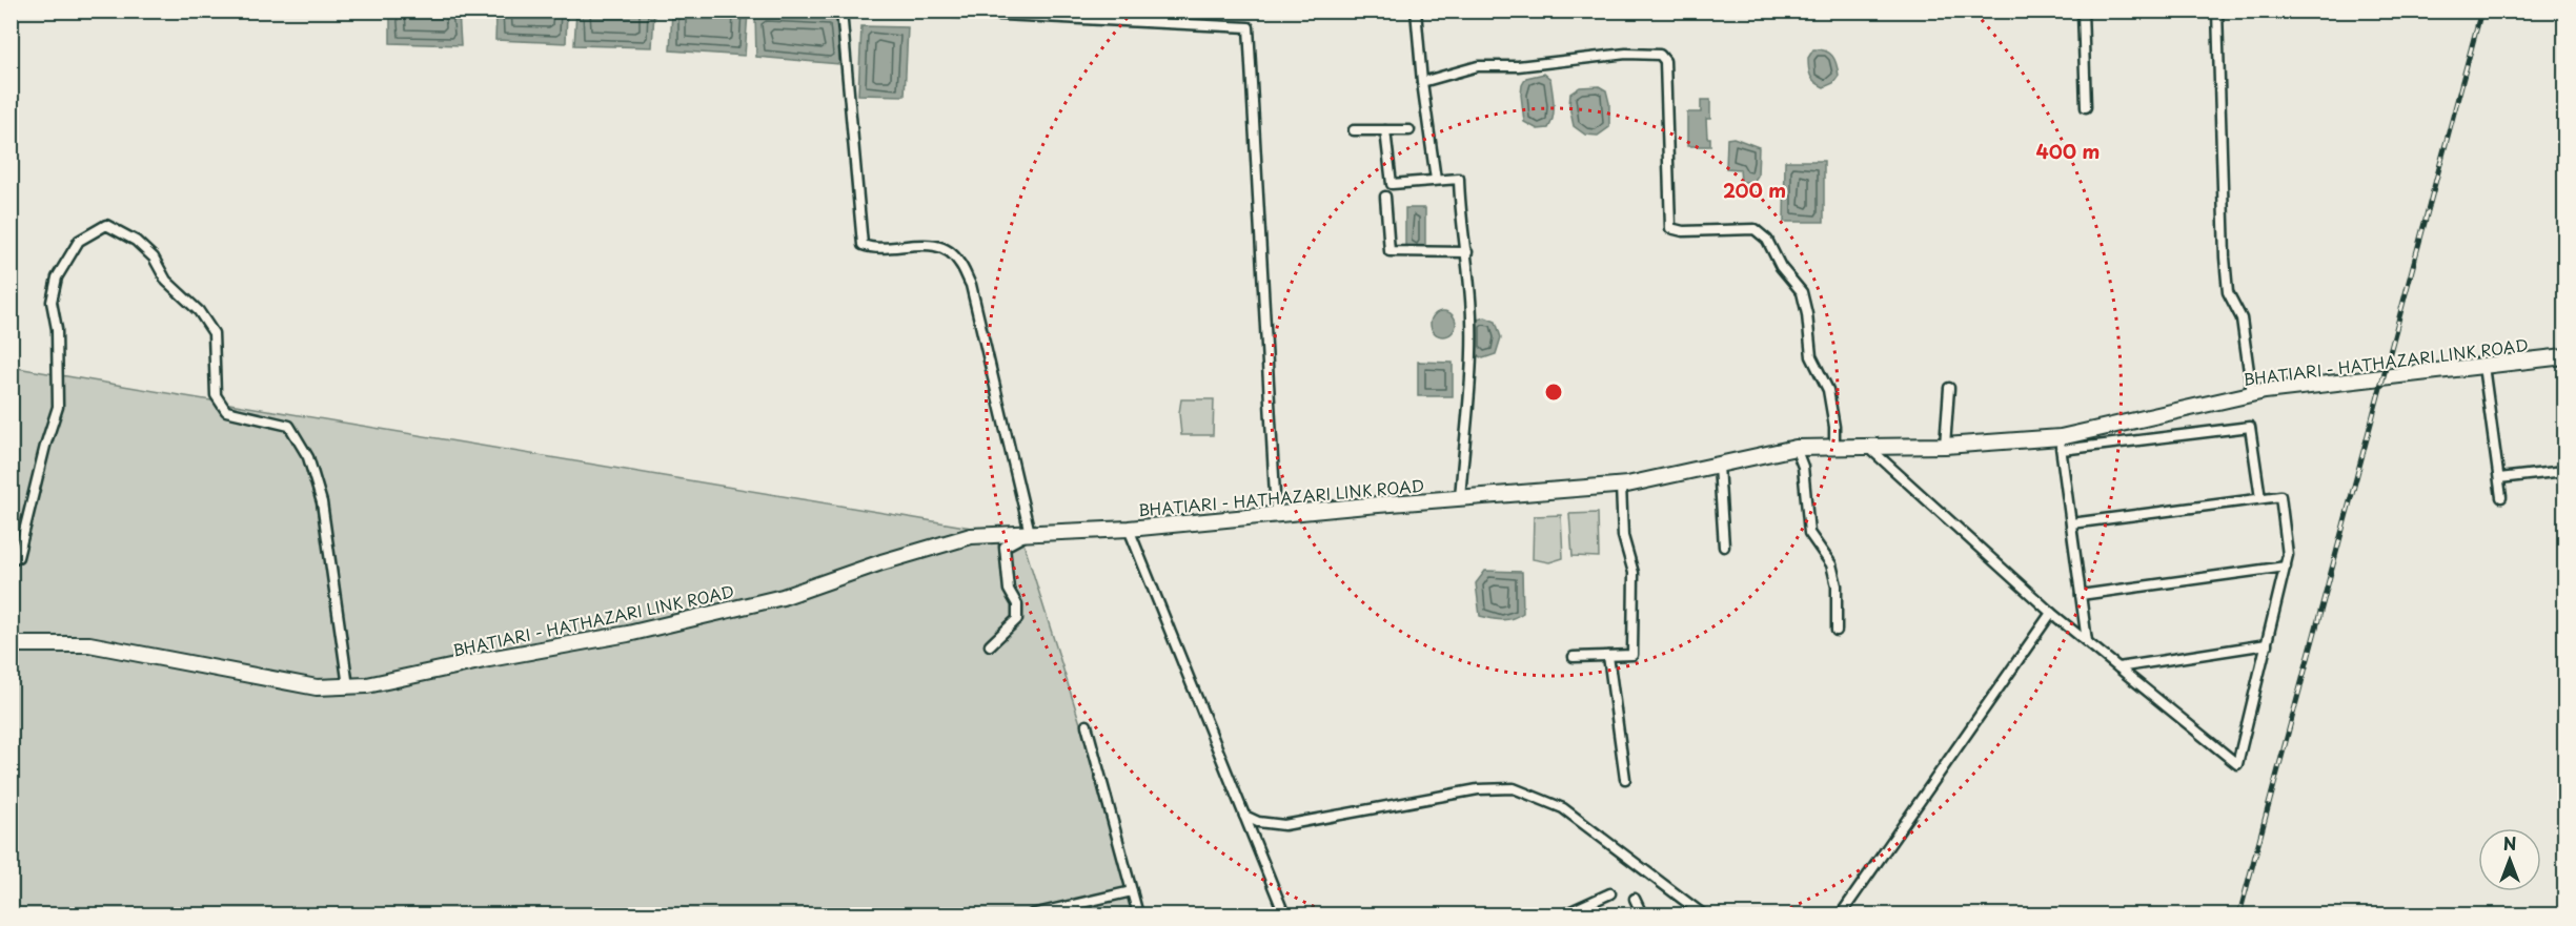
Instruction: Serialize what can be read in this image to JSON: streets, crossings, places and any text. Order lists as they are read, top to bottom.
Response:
{
  "streets": {
    "main road": ["BHATIARI - HATHAZARI LINK ROAD"]
  },
  "north": "top",
  "rings": ["400 m", "200 m"]
}
